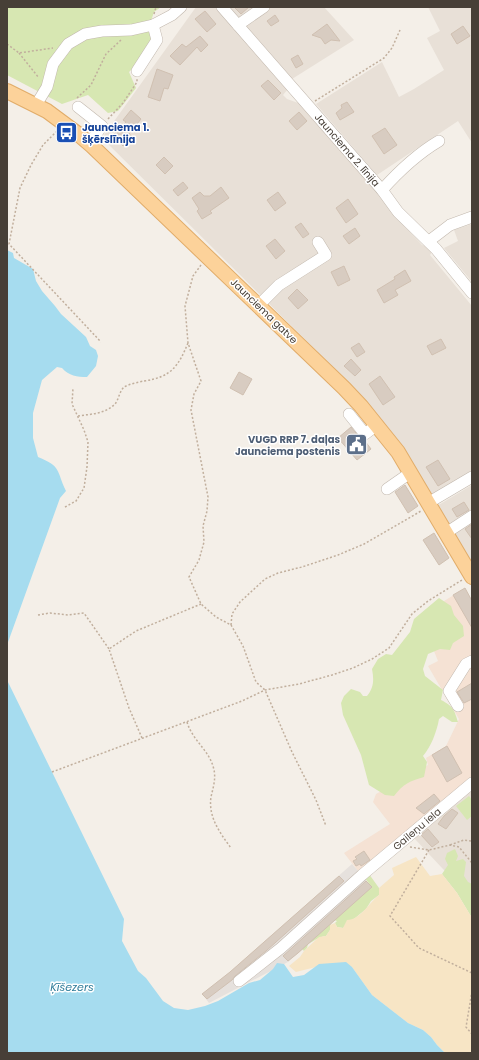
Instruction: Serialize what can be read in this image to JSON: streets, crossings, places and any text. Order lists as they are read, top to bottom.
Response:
{
  "streets": {
    "main road": ["Jaunciema gatve"],
    "street": ["Jaunciema 2. līnija", "Gaileņu iela"]
  },
  "water": ["Ķīšezers"],
  "places": {
    "bus stop": ["Jaunciema 1. šķērslīnija"],
    "public building": ["VUGD RRP 7. daļas Jaunciema postenis"]
  }
}
